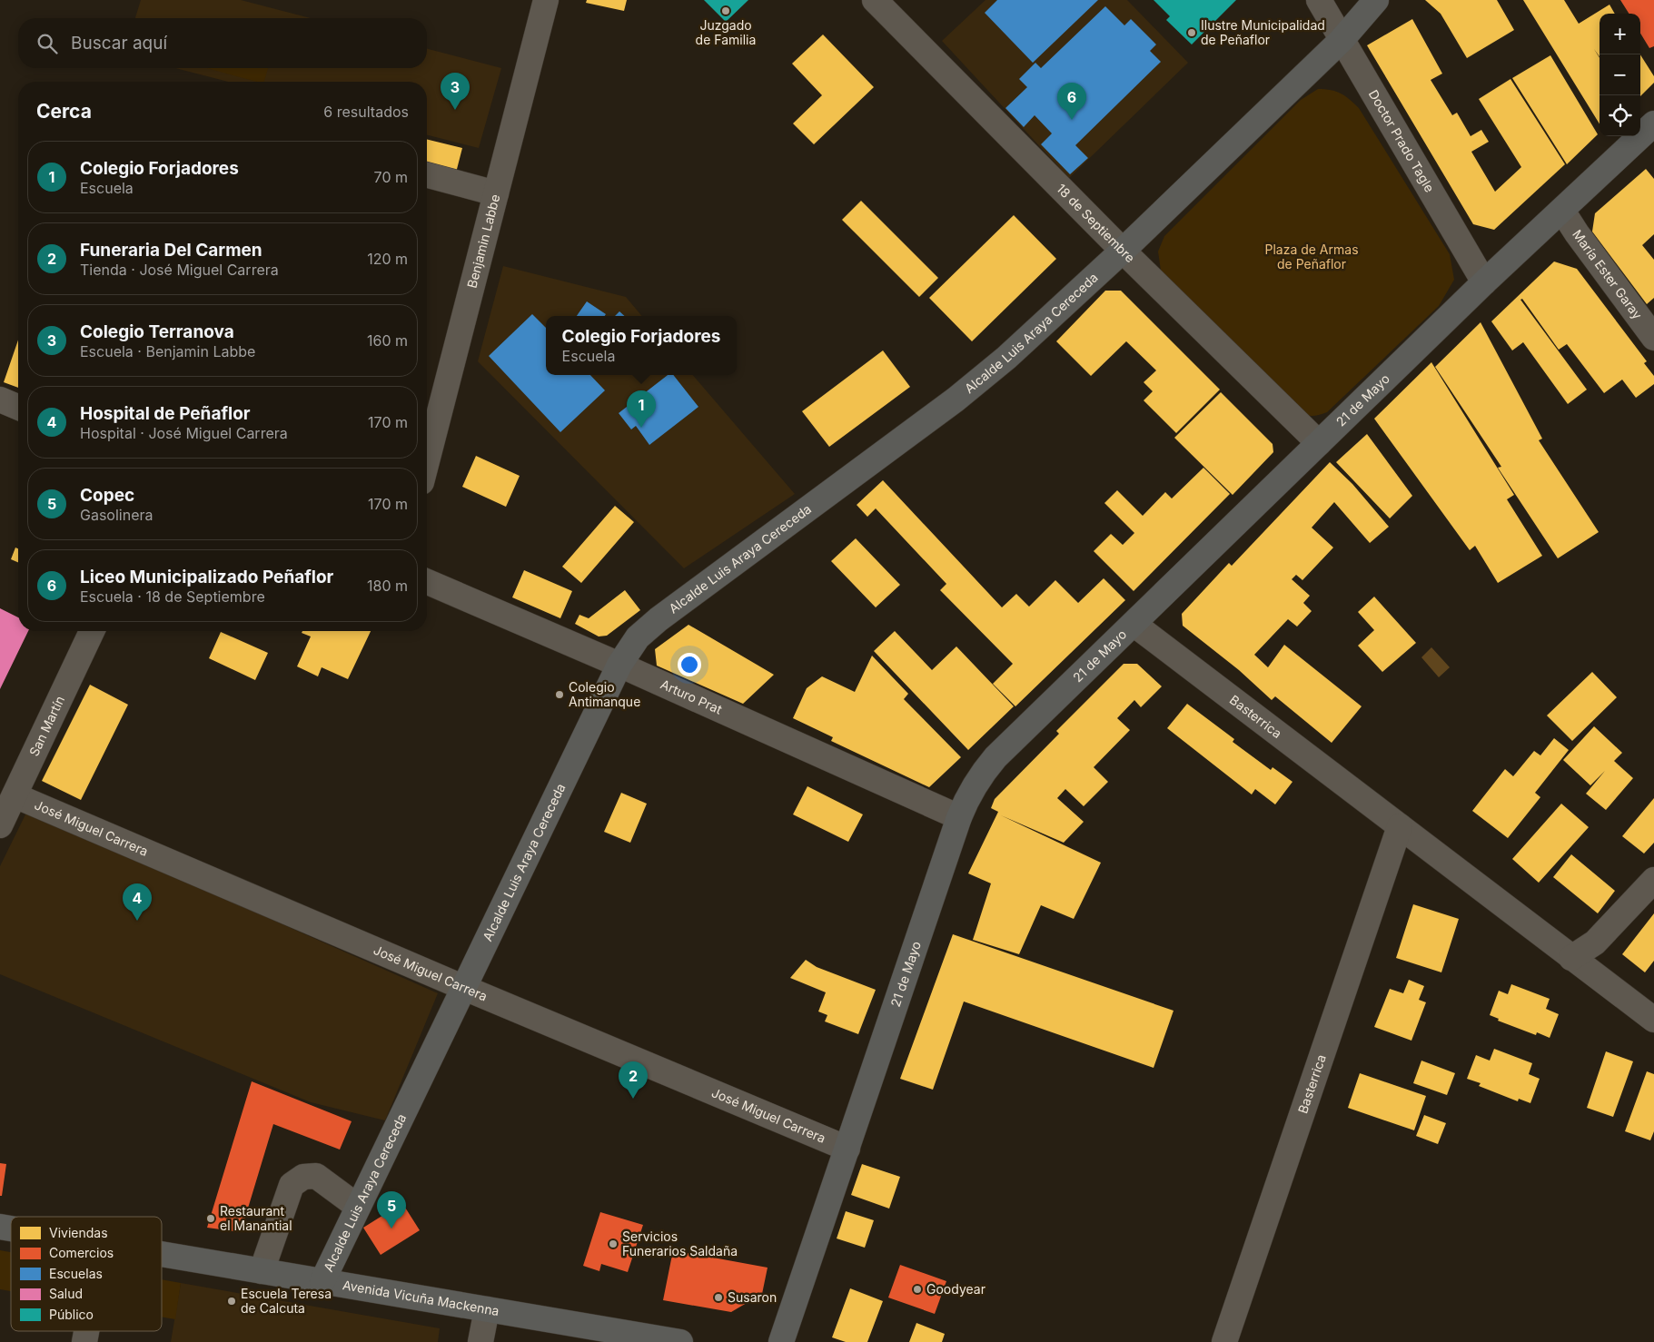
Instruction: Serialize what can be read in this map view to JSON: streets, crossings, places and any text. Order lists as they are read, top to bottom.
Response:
{
  "streets": {
    "main road": ["Alcalde Luis Araya Cereceda", "21 de Mayo", "Avenida Vicuña Mackenna"],
    "street": [
      "Doctor Prado Tagle",
      "18 de Septiembre",
      "Benjamin Labbe",
      "María Ester Garay",
      "Arturo Prat",
      "Basterrica",
      "San Martín",
      "José Miguel Carrera"
    ]
  },
  "crossings": [
    ["Doctor Prado Tagle", "Alcalde Luis Araya Cereceda"],
    ["Doctor Prado Tagle", "21 de Mayo"],
    ["18 de Septiembre", "Alcalde Luis Araya Cereceda"],
    ["18 de Septiembre", "21 de Mayo"],
    ["María Ester Garay", "21 de Mayo"],
    ["Alcalde Luis Araya Cereceda", "Arturo Prat"],
    ["Alcalde Luis Araya Cereceda", "José Miguel Carrera"],
    ["Alcalde Luis Araya Cereceda", "Avenida Vicuña Mackenna"],
    ["21 de Mayo", "Arturo Prat"],
    ["21 de Mayo", "Basterrica"],
    ["21 de Mayo", "José Miguel Carrera"],
    ["San Martín", "José Miguel Carrera"]
  ],
  "parks": ["Plaza de Armas de Peñaflor"],
  "places": [
    "Juzgado de Familia",
    "Ilustre Municipalidad de Peñaflor",
    "Colegio Antimanque",
    "Restaurant el Manantial",
    "Servicios Funerarios Saldaña",
    "Goodyear",
    "Susaron",
    "Escuela Teresa de Calcuta"
  ],
  "legend": [
    "Viviendas",
    "Comercios",
    "Escuelas",
    "Salud",
    "Público"
  ],
  "page": {
    "map_buttons": ["+", "−"],
    "search": "Buscar aquí",
    "pins": [
      "3",
      "6",
      "1",
      "4",
      "2",
      "5"
    ],
    "heading": ["Cerca", "6 resultados"],
    "list": [
      {
        "mark": "1",
        "name": "Colegio Forjadores",
        "note": "Escuela",
        "value": "70 m"
      },
      {
        "mark": "2",
        "name": "Funeraria Del Carmen",
        "note": "Tienda · José Miguel Carrera",
        "value": "120 m"
      },
      {
        "mark": "3",
        "name": "Colegio Terranova",
        "note": "Escuela · Benjamin Labbe",
        "value": "160 m"
      },
      {
        "mark": "4",
        "name": "Hospital de Peñaflor",
        "note": "Hospital · José Miguel Carrera",
        "value": "170 m"
      },
      {
        "mark": "5",
        "name": "Copec",
        "note": "Gasolinera",
        "value": "170 m"
      },
      {
        "mark": "6",
        "name": "Liceo Municipalizado Peñaflor",
        "note": "Escuela · 18 de Septiembre",
        "value": "180 m"
      }
    ],
    "popup": ["Colegio Forjadores", "Escuela"]
  }
}
